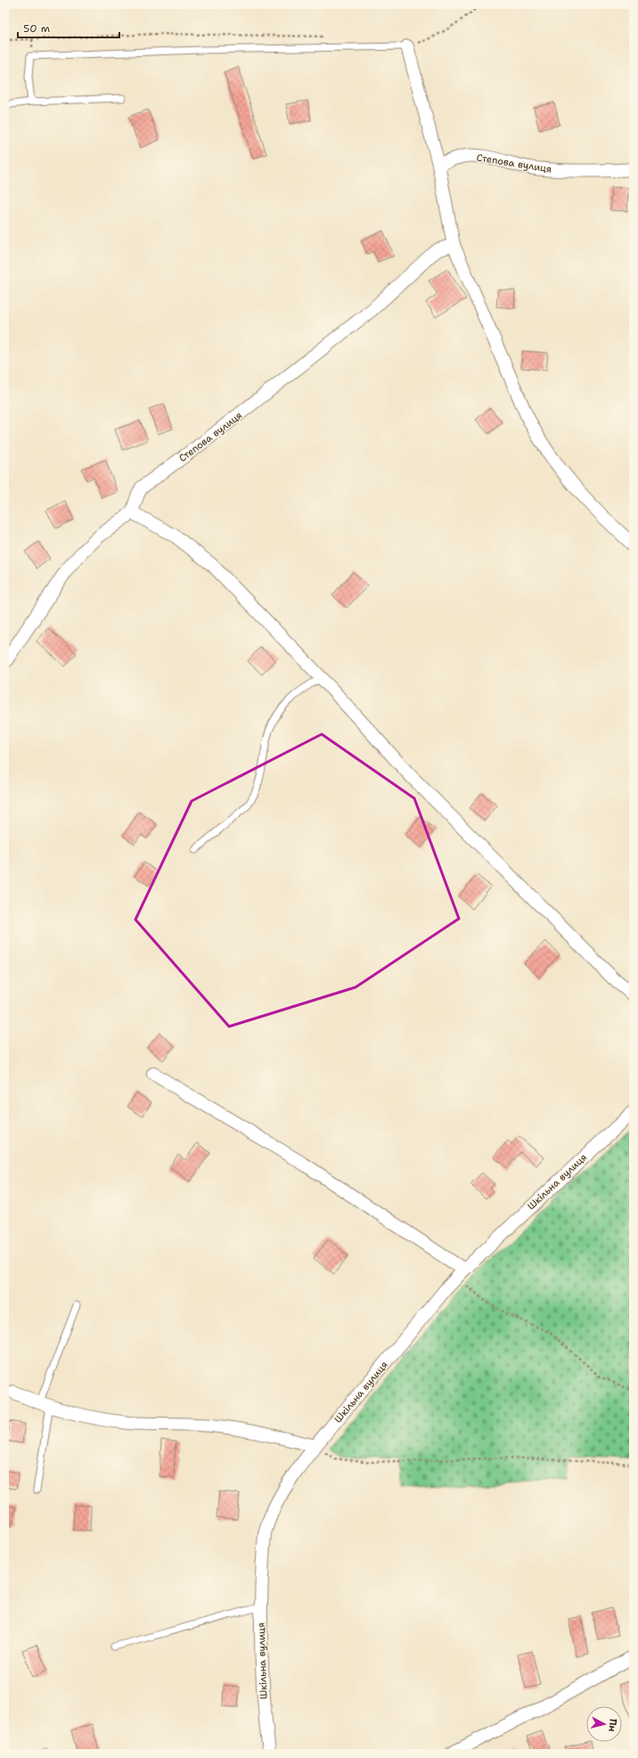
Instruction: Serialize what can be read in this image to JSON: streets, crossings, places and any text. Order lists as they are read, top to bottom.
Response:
{
  "streets": {
    "street": ["Степова вулиця", "Шкільна вулиця"]
  },
  "scale_bar": "50 m",
  "north": "right"
}
